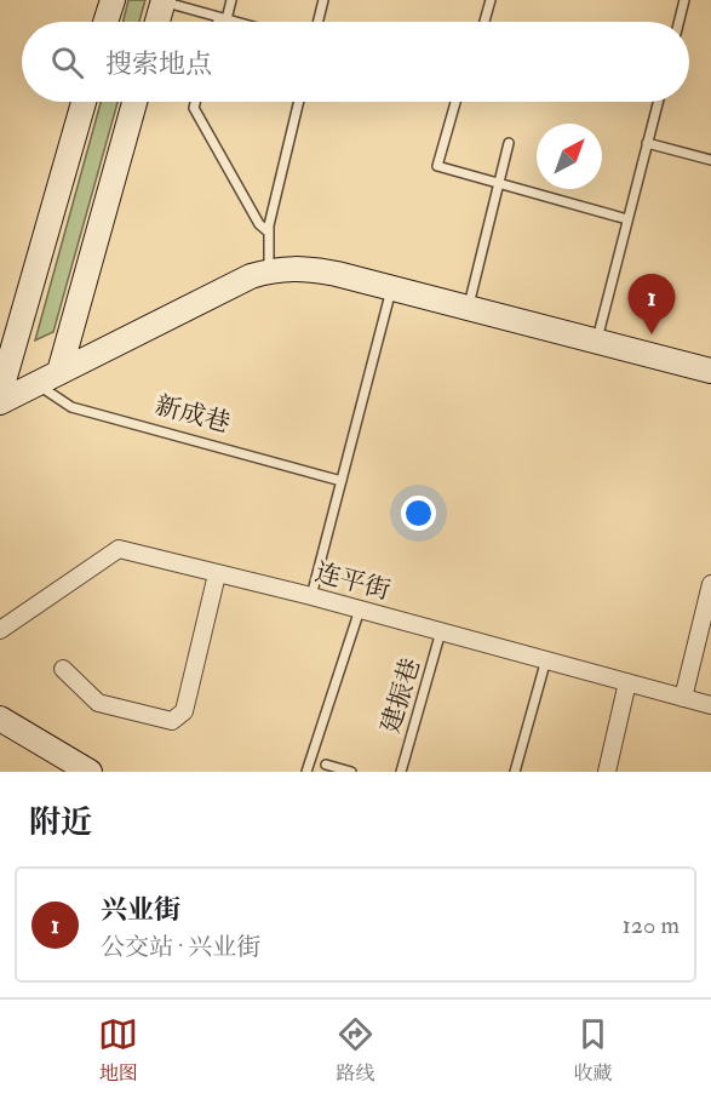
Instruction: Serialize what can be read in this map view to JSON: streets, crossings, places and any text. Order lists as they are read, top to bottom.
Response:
{
  "streets": {
    "street": ["连平街"],
    "lane": ["新成巷", "建振巷"]
  },
  "crossings": [
    ["连平街", "建振巷"]
  ],
  "north": "top right",
  "page": {
    "search": "搜索地点",
    "pins": "1",
    "heading": "附近",
    "list": [
      {
        "mark": "1",
        "name": "兴业街",
        "note": "公交站 · 兴业街",
        "value": "120 m"
      }
    ],
    "nav": ["地图", "路线", "收藏"]
  }
}
